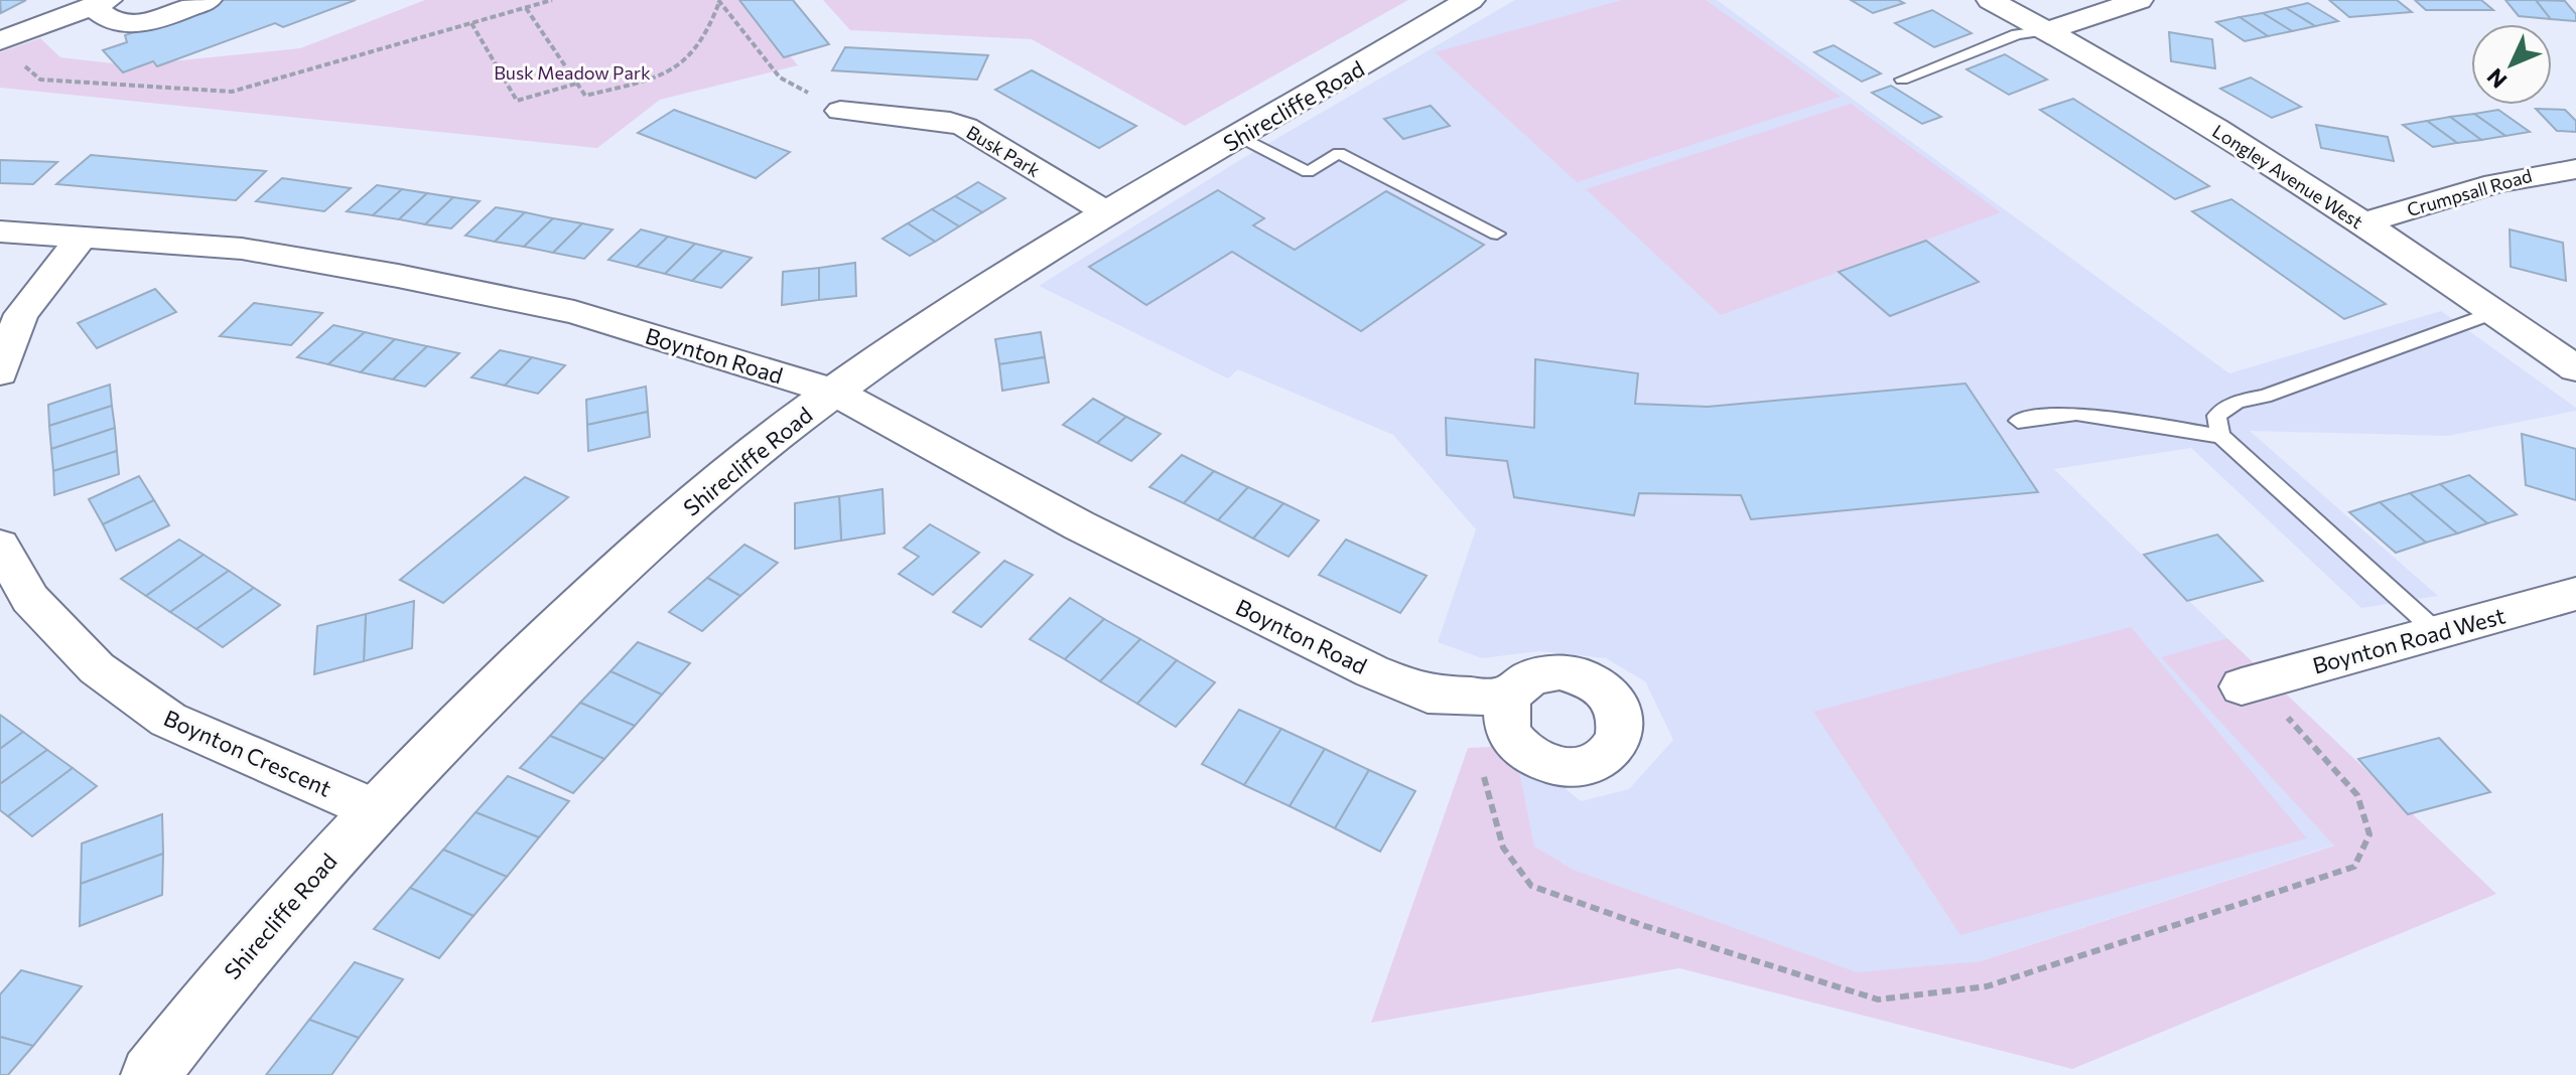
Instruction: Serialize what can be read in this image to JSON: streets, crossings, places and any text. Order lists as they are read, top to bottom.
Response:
{
  "streets": {
    "street": [
      "Shirecliffe Road",
      "Busk Park",
      "Longley Avenue West",
      "Crumpsall Road",
      "Boynton Road",
      "Boynton Road West",
      "Boynton Crescent"
    ]
  },
  "crossings": [
    ["Shirecliffe Road", "Busk Park"],
    ["Shirecliffe Road", "Boynton Road"],
    ["Shirecliffe Road", "Boynton Crescent"],
    ["Longley Avenue West", "Crumpsall Road"]
  ],
  "parks": ["Busk Meadow Park"],
  "north": "bottom left"
}
